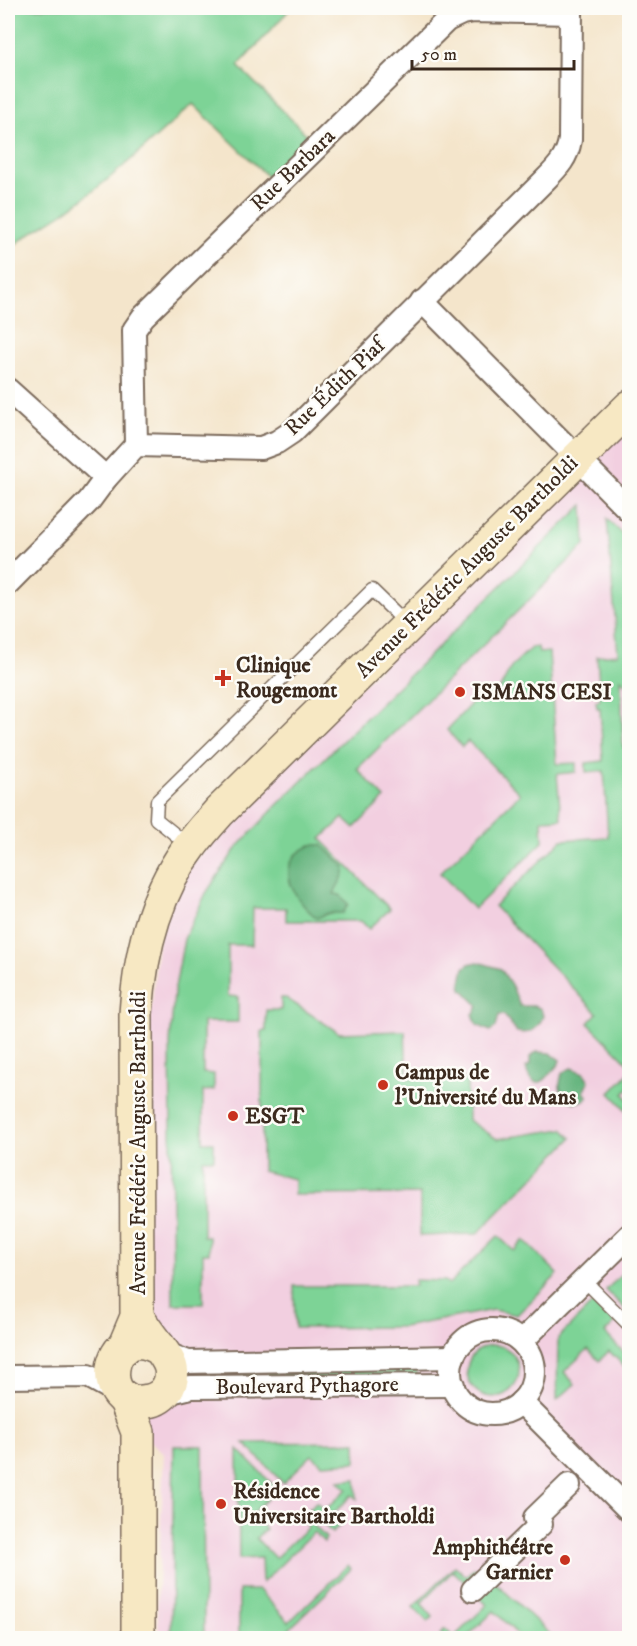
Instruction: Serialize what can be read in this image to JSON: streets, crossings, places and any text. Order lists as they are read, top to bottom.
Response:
{
  "streets": {
    "street": [
      "Rue Barbara",
      "Rue Édith Piaf",
      "Avenue Frédéric Auguste Bartholdi",
      "Boulevard Pythagore"
    ]
  },
  "crossings": [
    ["Rue Barbara", "Rue Édith Piaf"],
    ["Avenue Frédéric Auguste Bartholdi", "Boulevard Pythagore"]
  ],
  "places": {
    "health": ["Clinique Rougemont"],
    "other": [
      "ISMANS CESI",
      "Campus de l'Université du Mans",
      "ESGT",
      "Résidence Universitaire Bartholdi",
      "Amphithéâtre Garnier"
    ]
  },
  "scale_bar": "50 m"
}
